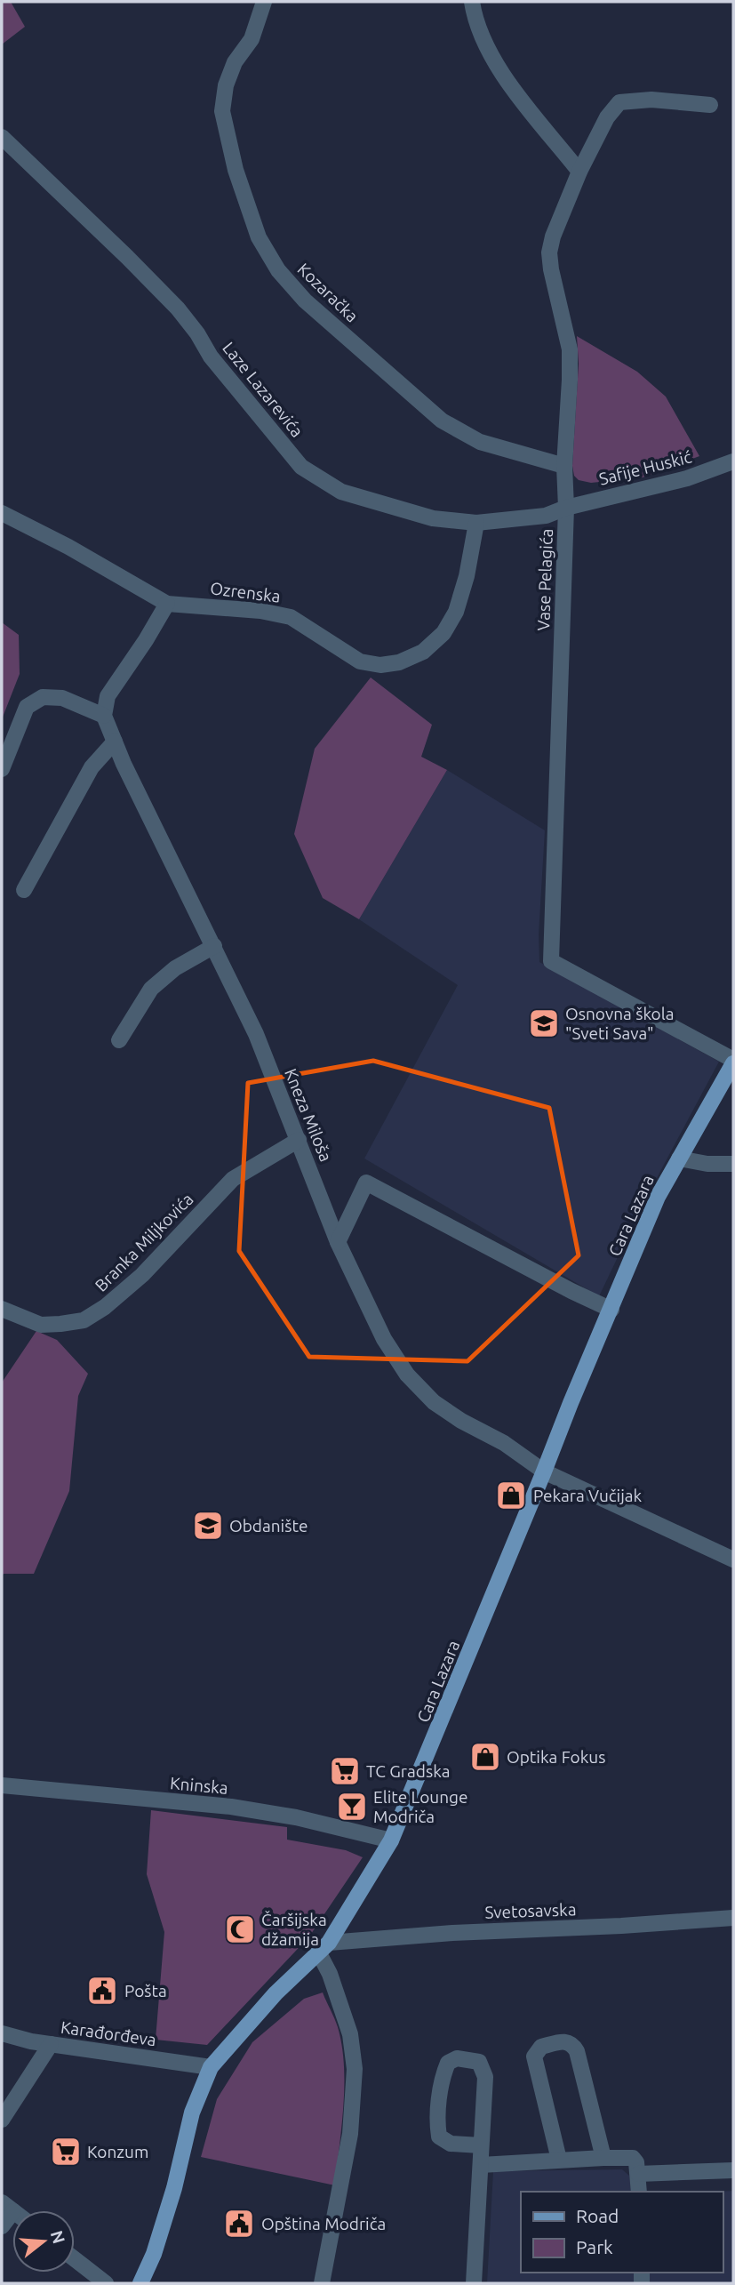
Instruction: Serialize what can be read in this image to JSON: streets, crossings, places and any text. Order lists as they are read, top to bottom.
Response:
{
  "streets": {
    "main road": ["Cara Lazara"],
    "street": [
      "Kozaračka",
      "Laze Lazarevića",
      "Safije Huskić",
      "Vase Pelagića",
      "Ozrenska",
      "Kneza Miloša",
      "Branka Miljkovića",
      "Kninska",
      "Svetosavska",
      "Karađorđeva"
    ]
  },
  "crossings": [
    ["Kozaračka", "Vase Pelagića"],
    ["Laze Lazarevića", "Safije Huskić"],
    ["Laze Lazarevića", "Vase Pelagića"],
    ["Laze Lazarevića", "Ozrenska"],
    ["Safije Huskić", "Vase Pelagića"],
    ["Vase Pelagića", "Cara Lazara"],
    ["Kneza Miloša", "Cara Lazara"],
    ["Kneza Miloša", "Branka Miljkovića"],
    ["Cara Lazara", "Kninska"],
    ["Cara Lazara", "Svetosavska"],
    ["Cara Lazara", "Karađorđeva"]
  ],
  "places": {
    "school or university": ["Osnovna škola \"Sveti Sava\"", "Obdanište"],
    "shop": ["Pekara Vučijak", "Optika Fokus"],
    "supermarket": ["TC Gradska", "Konzum"],
    "bar": ["Elite Lounge Modriča"],
    "mosque": ["Čaršijska džamija"],
    "public building": ["Pošta", "Opština Modriča"]
  },
  "legend": ["Road", "Park"],
  "north": "right"
}
